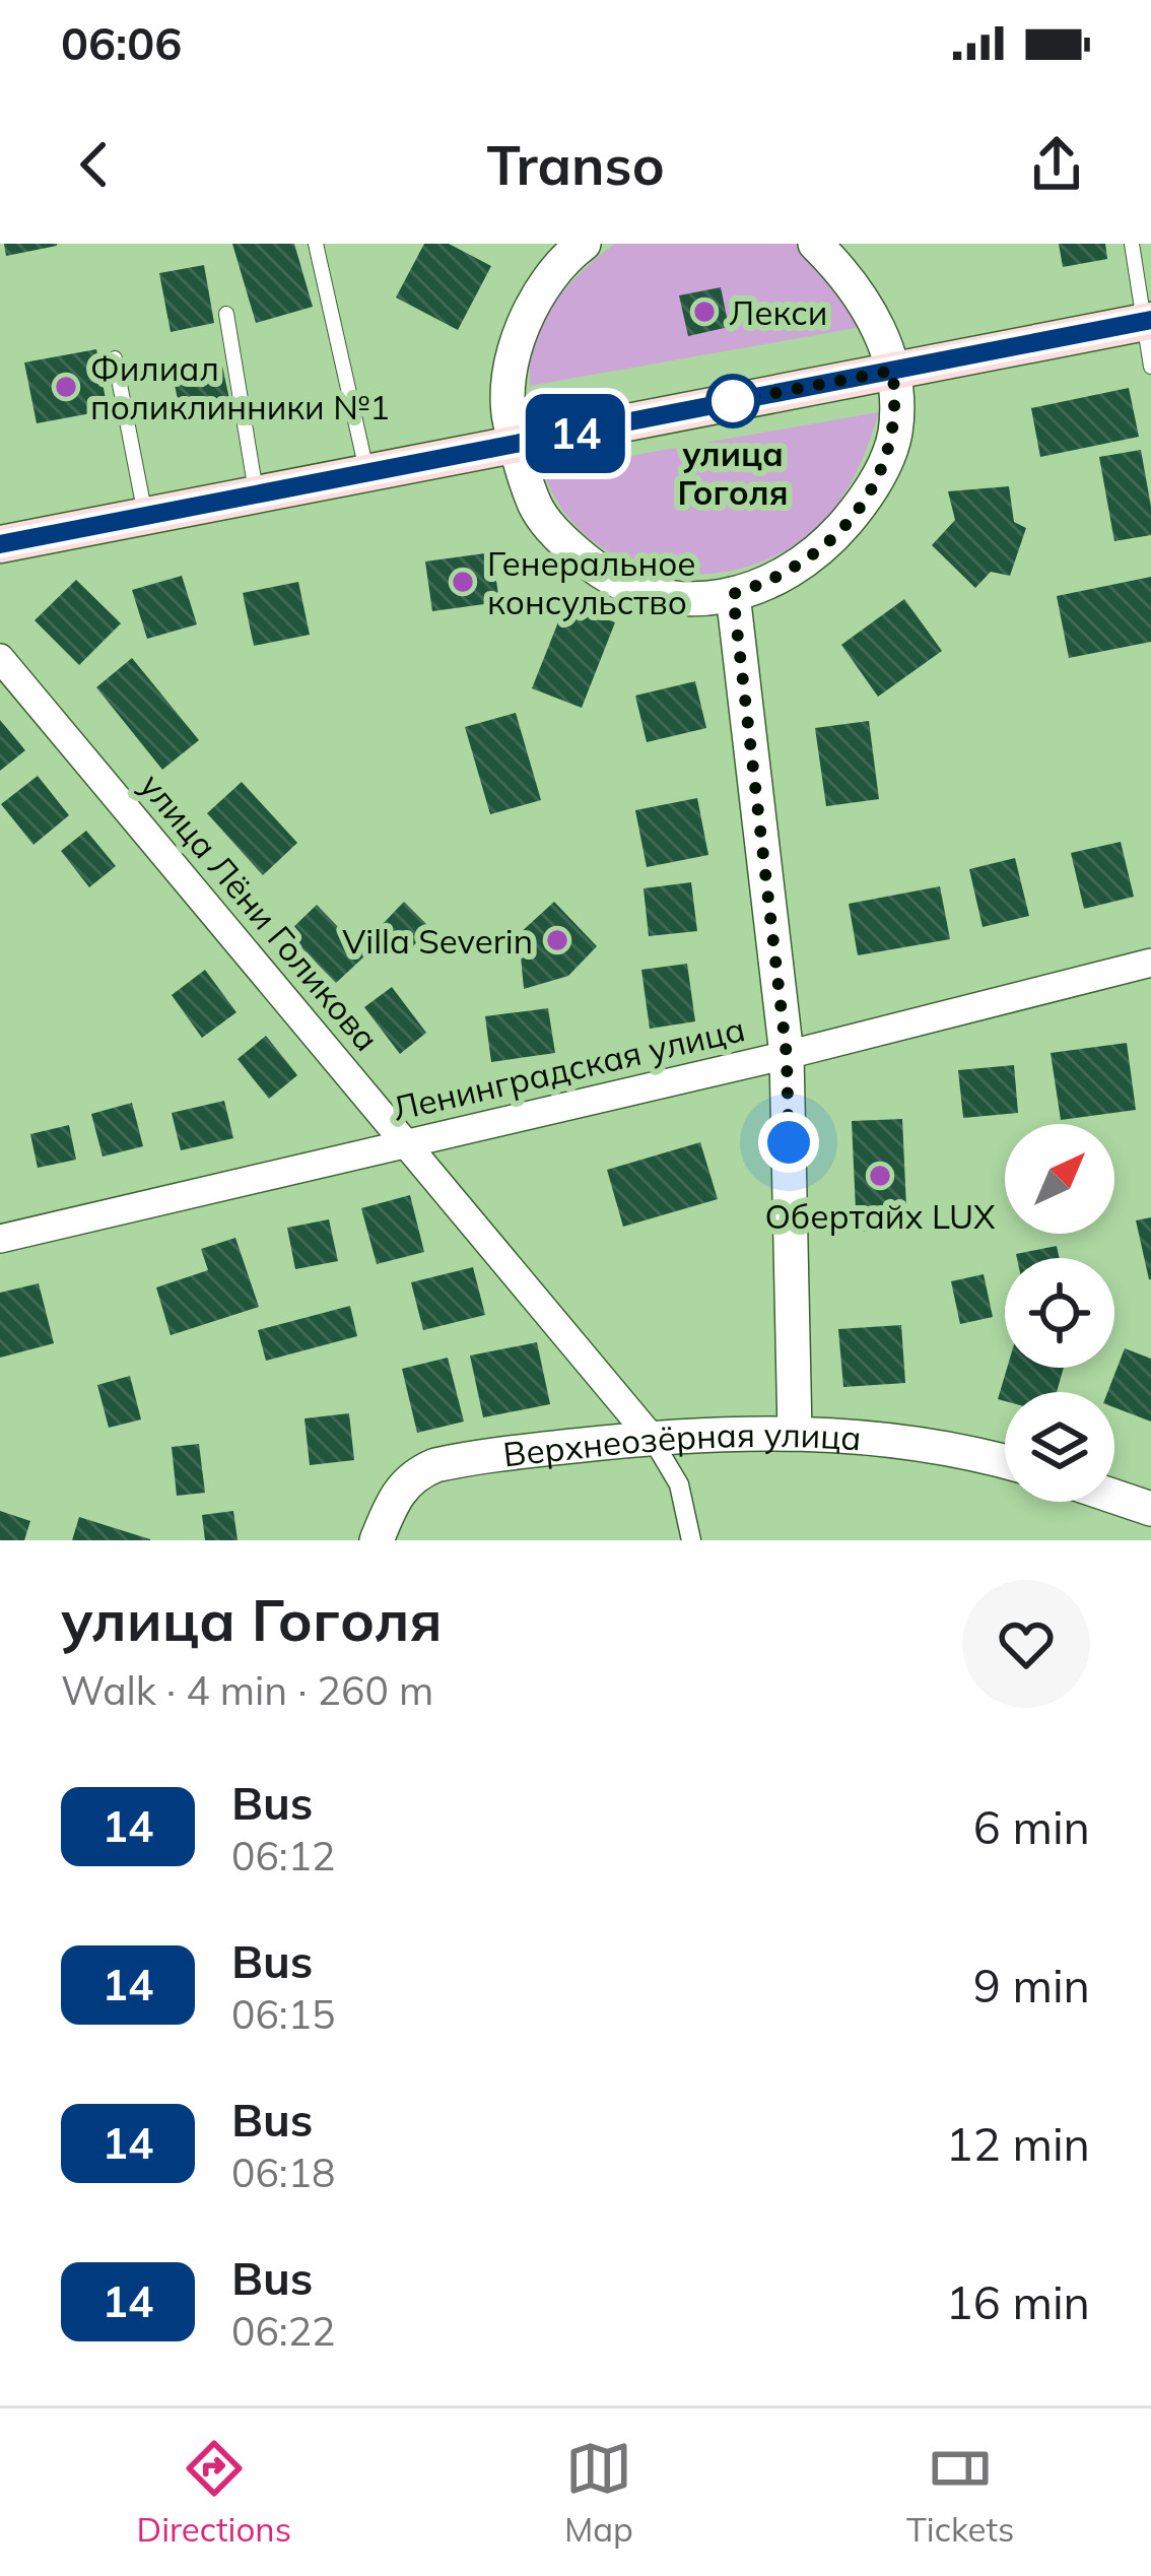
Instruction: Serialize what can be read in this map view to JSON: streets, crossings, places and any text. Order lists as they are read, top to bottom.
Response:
{
  "streets": {
    "street": ["улица Лёни Голикова", "Ленинградская улица", "Верхнеозёрная улица"]
  },
  "crossings": [
    ["улица Лёни Голикова", "Ленинградская улица"],
    ["улица Лёни Голикова", "Верхнеозёрная улица"]
  ],
  "places": [
    "Лекси",
    "Филиал поликлинники №1",
    "улица Гоголя",
    "Генеральное консульство",
    "Villa Severin",
    "Обертайх LUX"
  ],
  "lines": ["bus line 14"],
  "north": "top right",
  "page": {
    "status": "06:06",
    "header": "Transo",
    "on_map": "14",
    "heading": ["улица Гоголя", "Walk · 4 min · 260 m"],
    "list": [
      {
        "mark": "14",
        "name": "Bus",
        "note": "06:12",
        "value": "6 min"
      },
      {
        "mark": "14",
        "name": "Bus",
        "note": "06:15",
        "value": "9 min"
      },
      {
        "mark": "14",
        "name": "Bus",
        "note": "06:18",
        "value": "12 min"
      },
      {
        "mark": "14",
        "name": "Bus",
        "note": "06:22",
        "value": "16 min"
      }
    ],
    "tabs": ["Directions", "Map", "Tickets"]
  }
}
